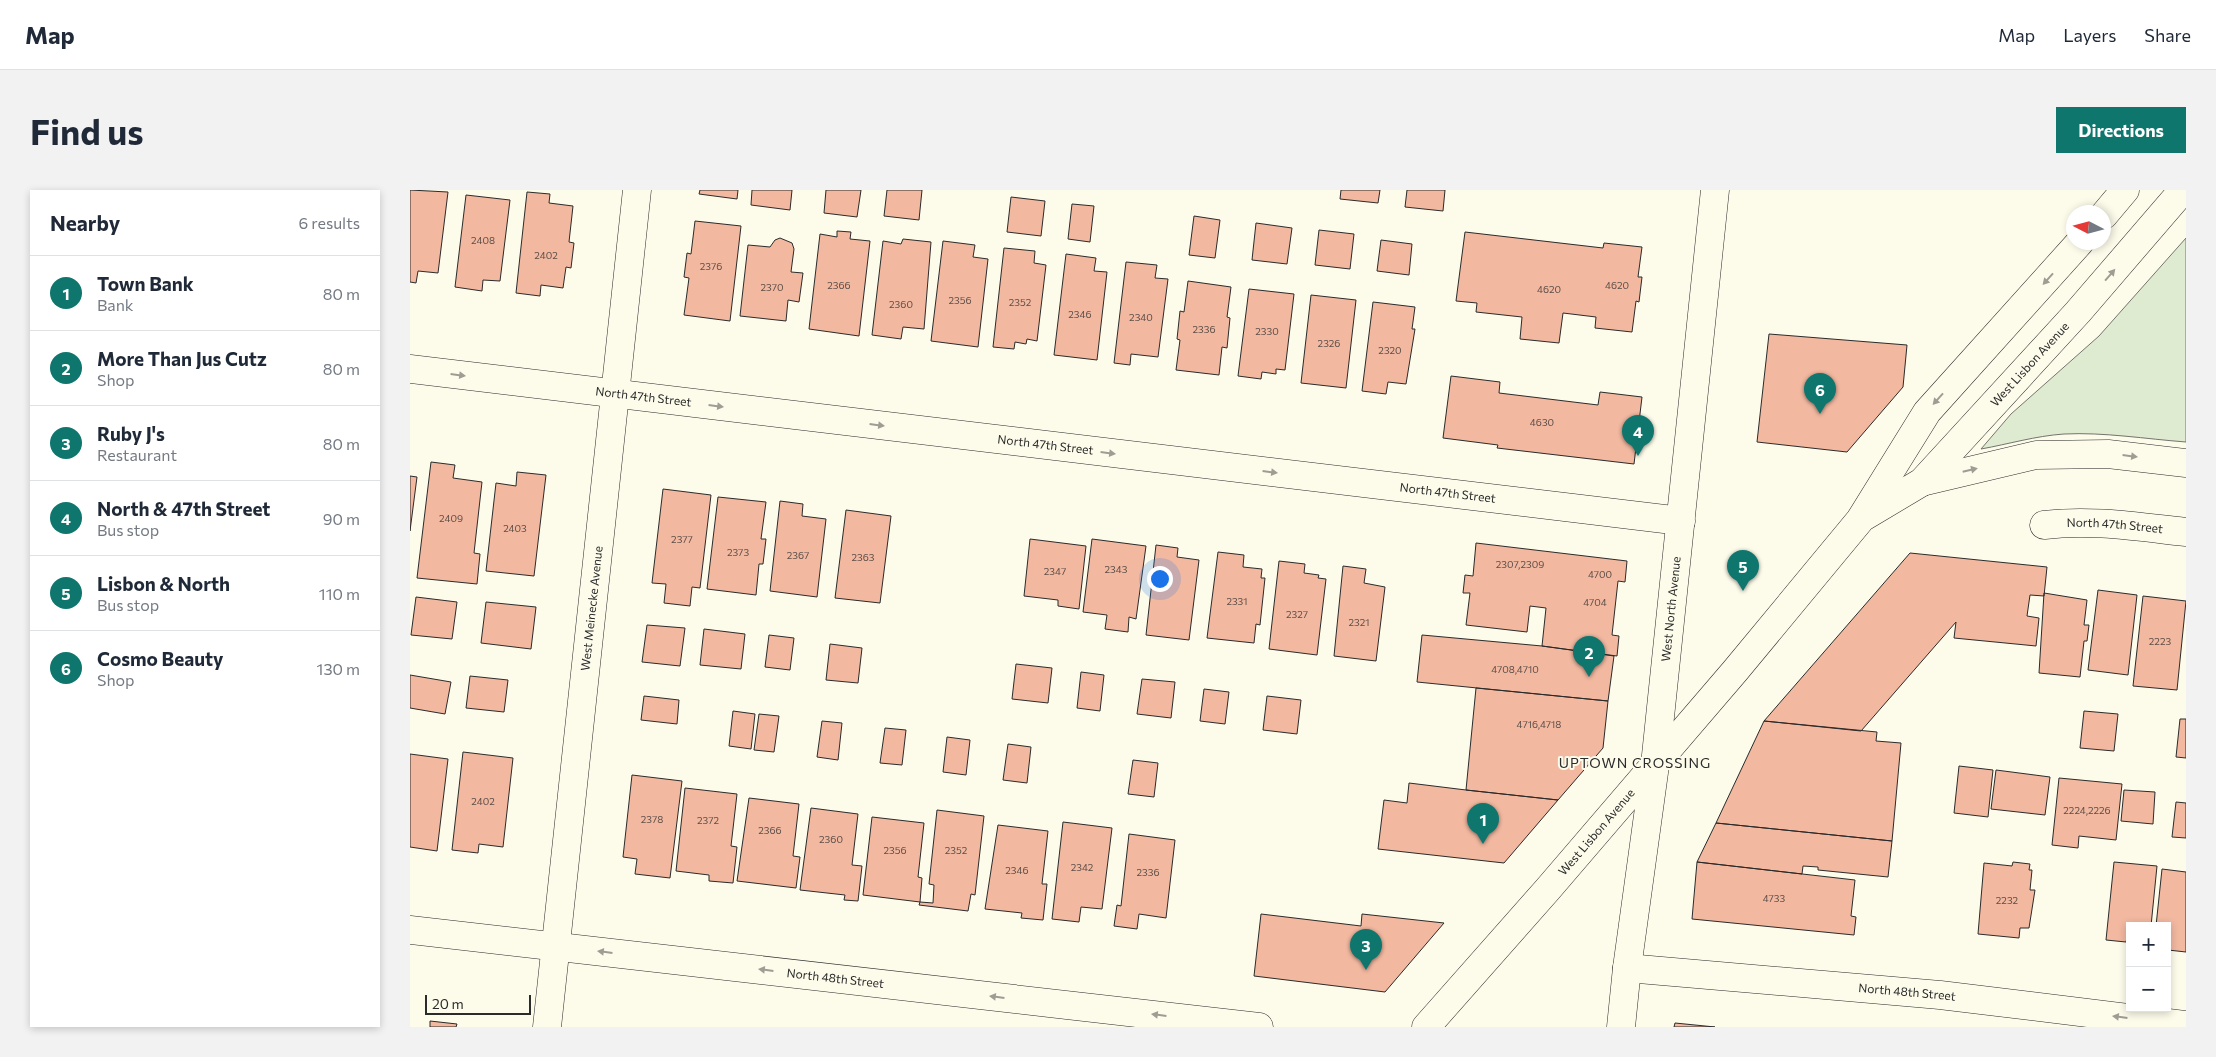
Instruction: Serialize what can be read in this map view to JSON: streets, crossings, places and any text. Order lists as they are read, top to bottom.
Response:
{
  "streets": {
    "main road": [
      "West Lisbon Avenue",
      "North 47th Street",
      "West Meinecke Avenue",
      "West North Avenue",
      "North 48th Street"
    ]
  },
  "crossings": [
    ["West Lisbon Avenue", "West North Avenue"],
    ["North 47th Street", "West Meinecke Avenue"],
    ["North 47th Street", "West North Avenue"],
    ["West Meinecke Avenue", "North 48th Street"],
    ["West North Avenue", "North 48th Street"]
  ],
  "one_way": ["North 47th Street", "North 48th Street"],
  "districts": ["UPTOWN CROSSING"],
  "house_numbers": [
    "2408",
    "2402",
    "2376",
    "2366",
    "4620",
    "2370",
    "4620",
    "2356",
    "2352",
    "2360",
    "2346",
    "2340",
    "2336",
    "2330",
    "2326",
    "2320",
    "4630",
    "2409",
    "2403",
    "2377",
    "2373",
    "2367",
    "2363",
    "2307,2309",
    "2343",
    "2347",
    "4700",
    "2331",
    "4704",
    "2327",
    "2321",
    "2223",
    "4708,4710",
    "4716,4718",
    "2402",
    "2224,2226",
    "2378",
    "2372",
    "2366",
    "2360",
    "2356",
    "2352",
    "2342",
    "2346",
    "2336",
    "4733",
    "2232"
  ],
  "scale_bar": "20 m",
  "north": "left",
  "page": {
    "header": "Map",
    "nav": ["Map", "Layers", "Share"],
    "buttons": "Directions",
    "title": "Find us",
    "heading": ["Nearby", "6 results"],
    "list": [
      {
        "mark": "1",
        "name": "Town Bank",
        "note": "Bank",
        "value": "80 m"
      },
      {
        "mark": "2",
        "name": "More Than Jus Cutz",
        "note": "Shop",
        "value": "80 m"
      },
      {
        "mark": "3",
        "name": "Ruby J's",
        "note": "Restaurant",
        "value": "80 m"
      },
      {
        "mark": "4",
        "name": "North & 47th Street",
        "note": "Bus stop",
        "value": "90 m"
      },
      {
        "mark": "5",
        "name": "Lisbon & North",
        "note": "Bus stop",
        "value": "110 m"
      },
      {
        "mark": "6",
        "name": "Cosmo Beauty",
        "note": "Shop",
        "value": "130 m"
      }
    ],
    "pins": [
      "6",
      "4",
      "5",
      "2",
      "1",
      "3"
    ],
    "map_buttons": ["+", "−"],
    "scale": "20 m"
  }
}
